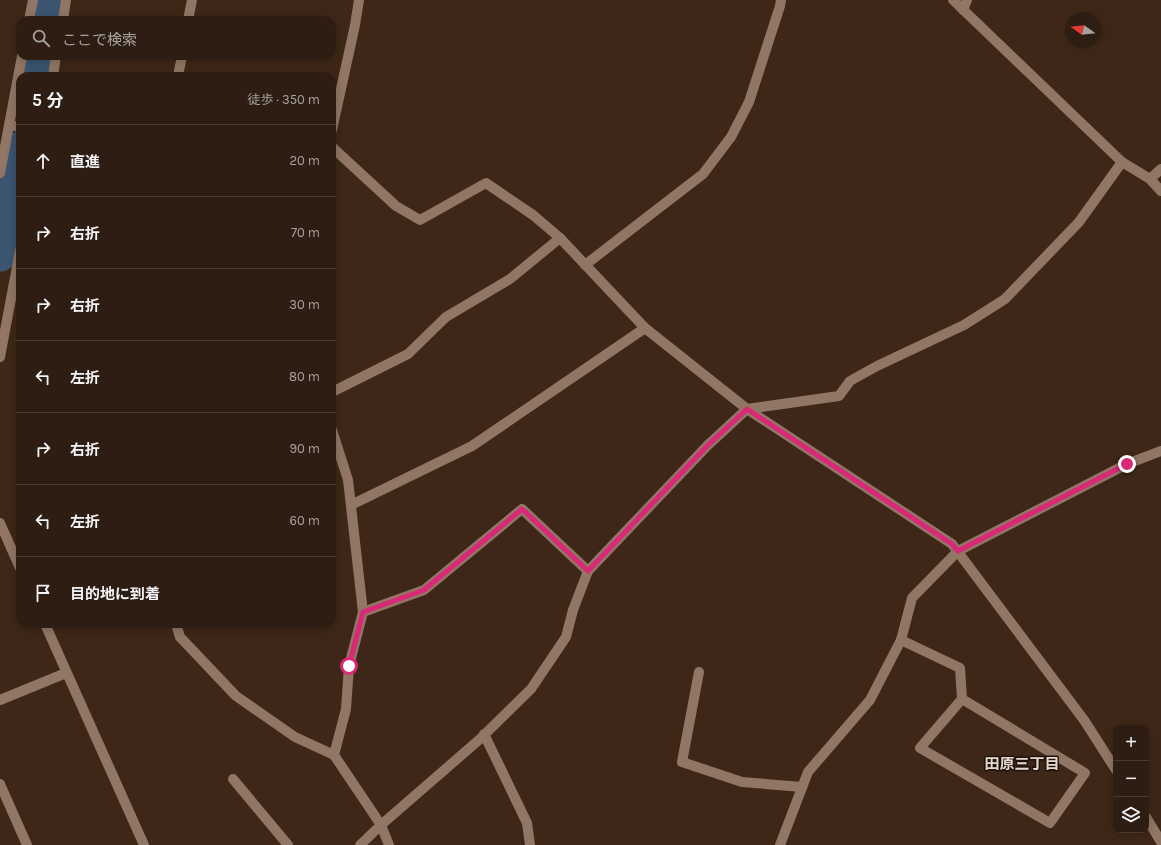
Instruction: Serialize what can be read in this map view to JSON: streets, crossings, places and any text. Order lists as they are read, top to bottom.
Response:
{
  "districts": ["田原三丁目"],
  "north": "left",
  "page": {
    "search": "ここで検索",
    "heading": ["5 分", "徒歩 · 350 m"],
    "list": [
      ["直進", "20 m"],
      ["右折", "70 m"],
      ["右折", "30 m"],
      ["左折", "80 m"],
      ["右折", "90 m"],
      ["左折", "60 m"],
      "目的地に到着"
    ],
    "map_buttons": ["+", "−"]
  }
}
